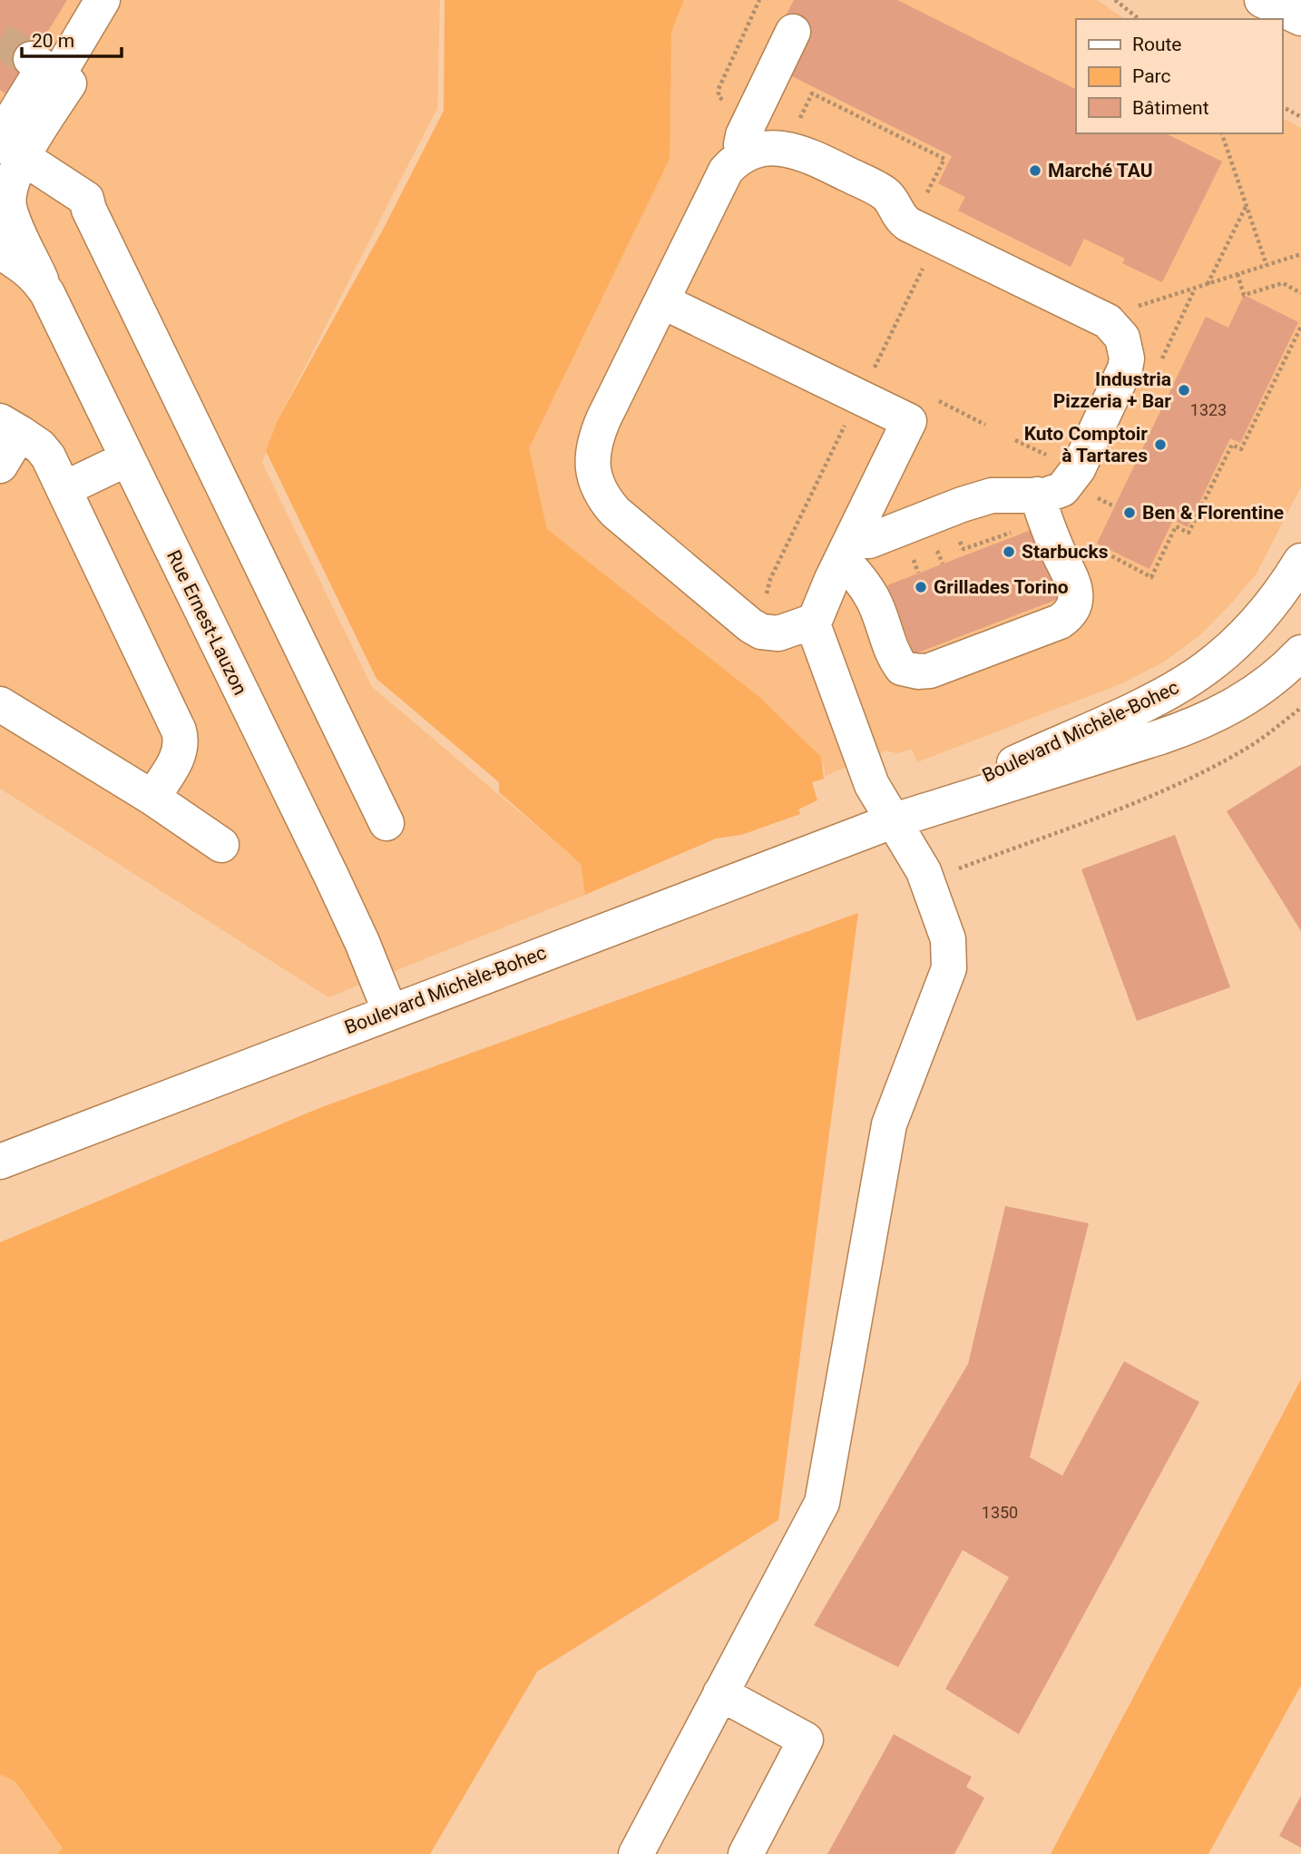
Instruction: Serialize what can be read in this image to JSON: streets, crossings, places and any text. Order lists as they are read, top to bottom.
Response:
{
  "streets": {
    "street": ["Rue Ernest-Lauzon", "Boulevard Michèle-Bohec"]
  },
  "crossings": [
    ["Rue Ernest-Lauzon", "Boulevard Michèle-Bohec"]
  ],
  "places": [
    "Marché TAU",
    "Industria Pizzeria + Bar",
    "Kuto Comptoir à Tartares",
    "Ben & Florentine",
    "Starbucks",
    "Grillades Torino"
  ],
  "house_numbers": ["1323", "1350"],
  "legend": ["Route", "Parc", "Bâtiment"],
  "scale_bar": "20 m"
}
